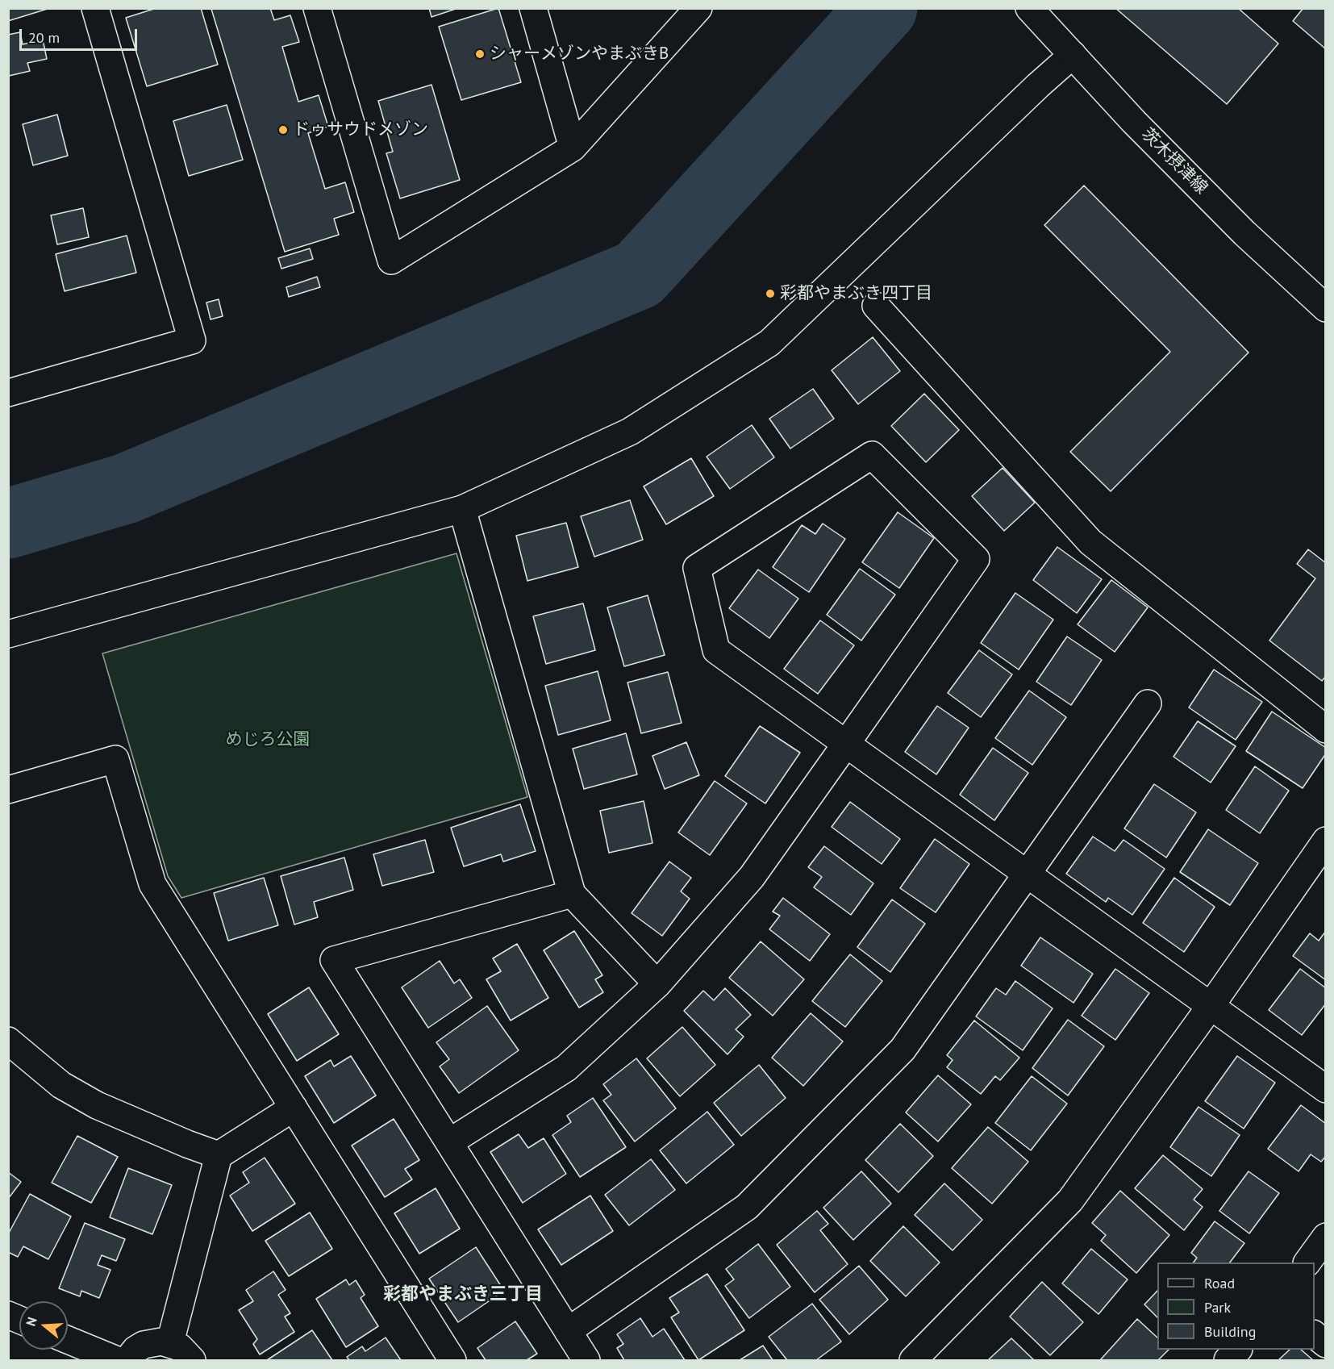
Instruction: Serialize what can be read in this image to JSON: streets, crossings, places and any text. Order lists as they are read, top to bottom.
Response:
{
  "streets": {
    "street": ["茨木摂津線"]
  },
  "districts": ["彩都やまぶき三丁目"],
  "parks": ["めじろ公園"],
  "places": ["シャーメゾンやまぶきB", "ドゥサウドメゾン", "彩都やまぶき四丁目"],
  "legend": ["Road", "Park", "Building"],
  "scale_bar": "20 m",
  "north": "left"
}
